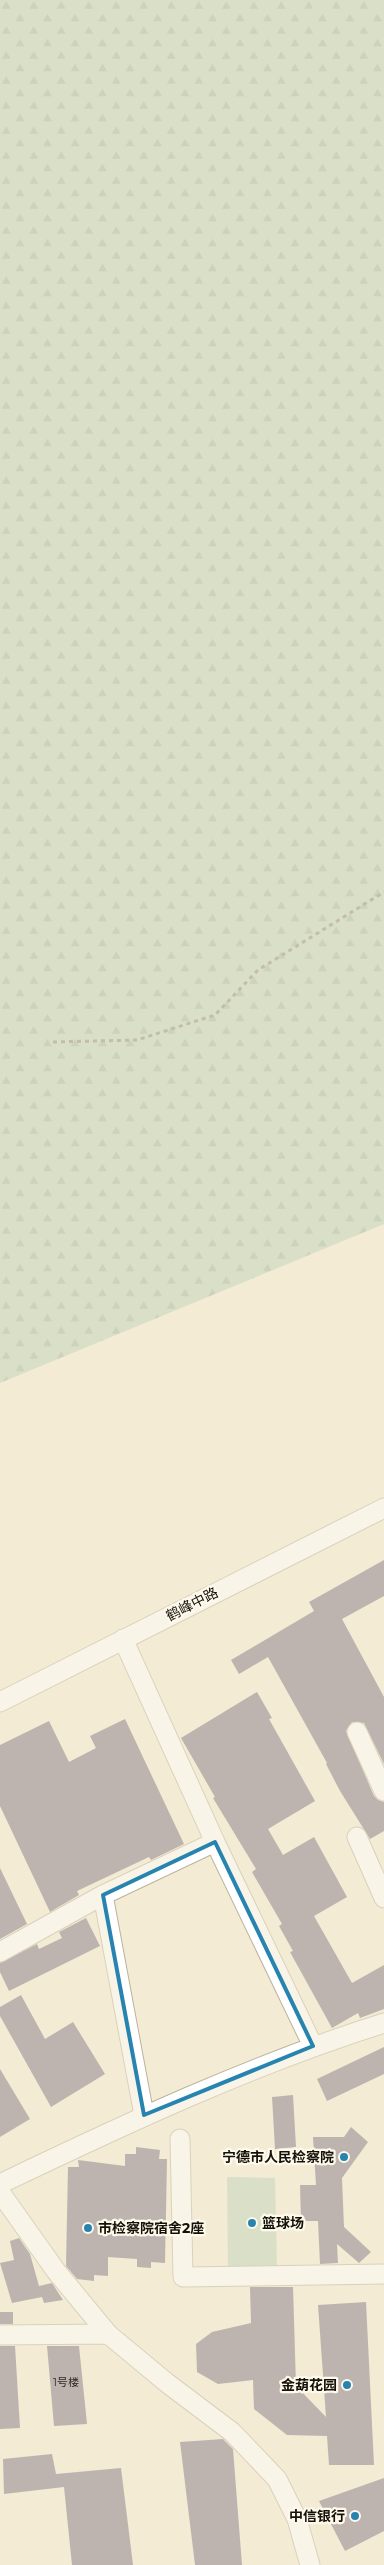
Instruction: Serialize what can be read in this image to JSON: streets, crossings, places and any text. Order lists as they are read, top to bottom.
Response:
{
  "streets": {
    "street": ["鹤峰中路"]
  },
  "places": [
    "宁德市人民检察院",
    "篮球场",
    "市检察院宿舍2座",
    "金葫花园",
    "中信银行"
  ],
  "house_numbers": ["1号楼"]
}
